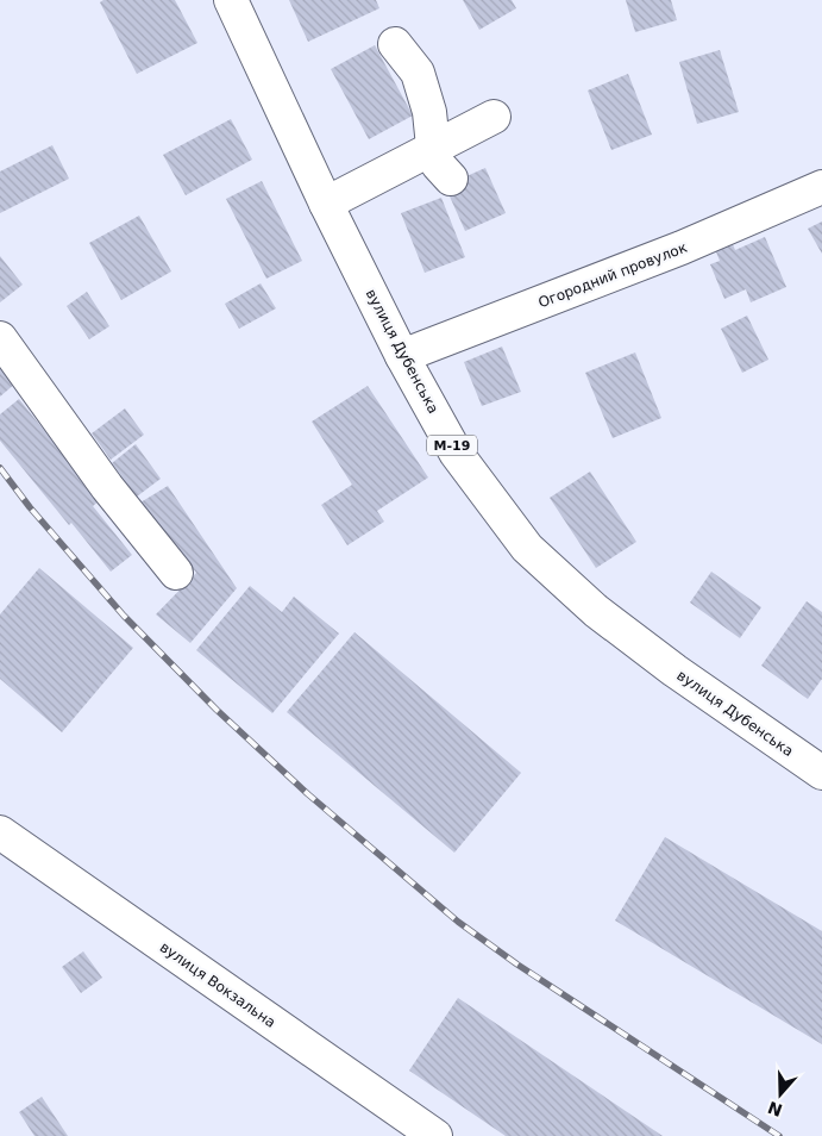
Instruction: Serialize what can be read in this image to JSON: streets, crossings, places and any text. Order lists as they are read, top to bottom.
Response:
{
  "streets": {
    "main road": [
      "Огородний провулок",
      "вулиця Дубенська",
      "М-19",
      "вулиця Вокзальна"
    ]
  },
  "crossings": [
    ["Огородний провулок", "вулиця Дубенська"]
  ],
  "north": "bottom"
}
